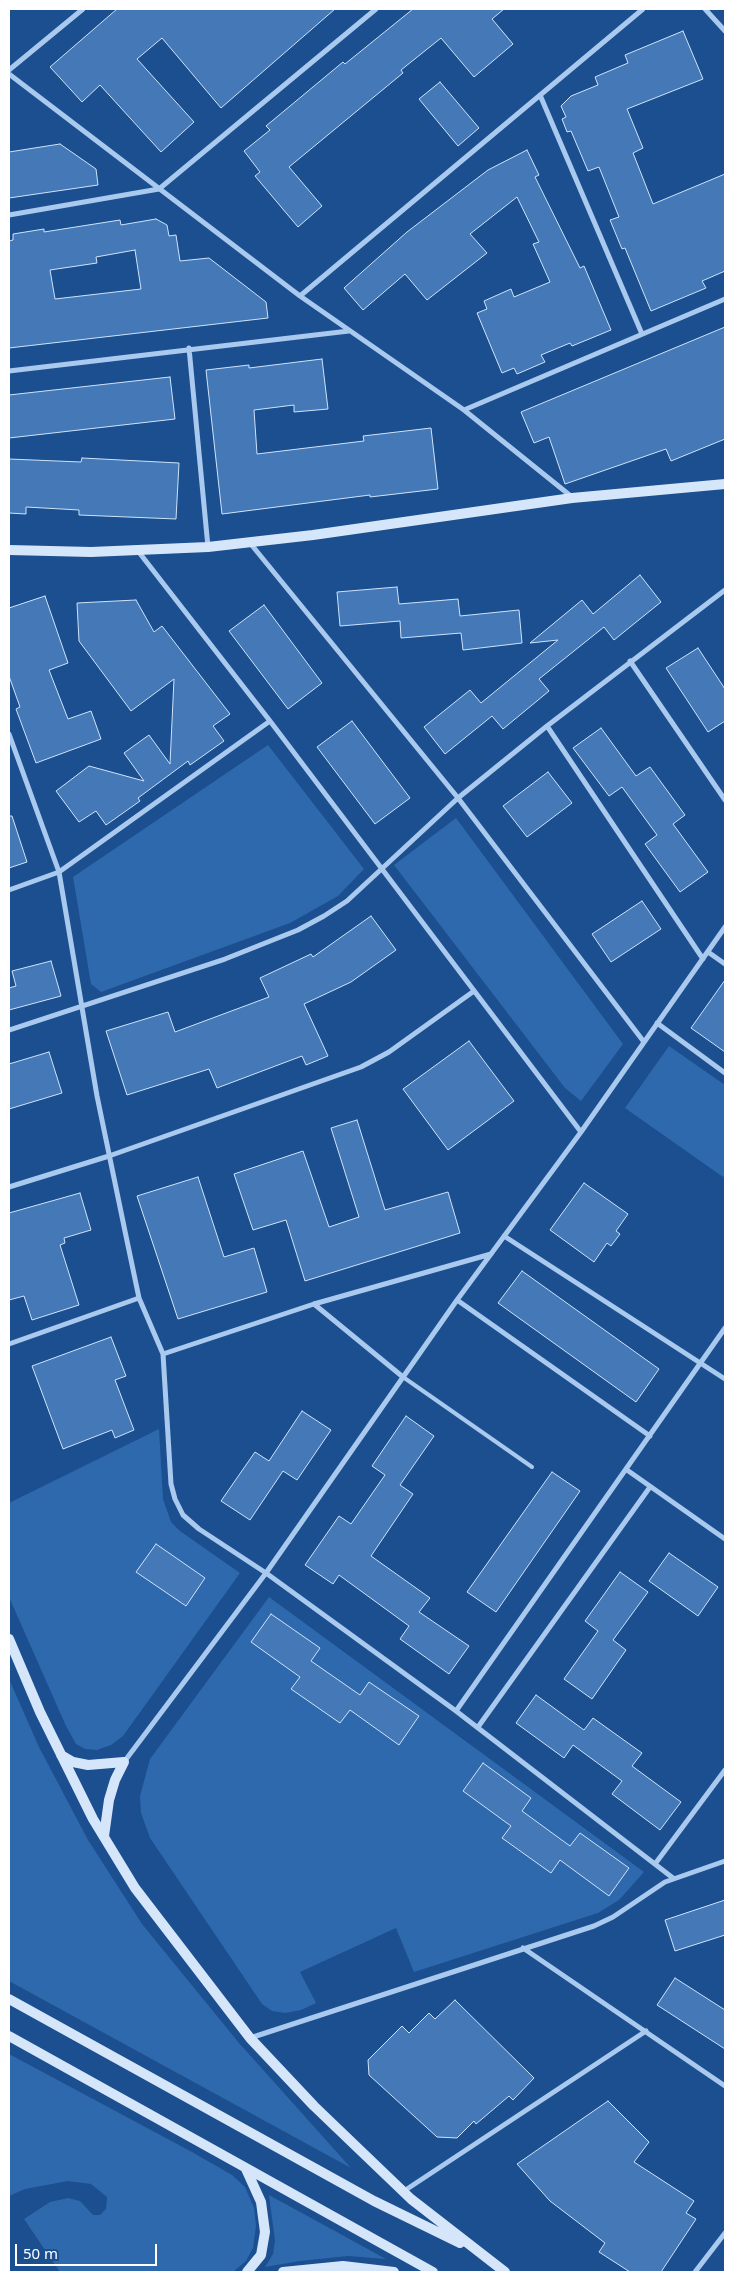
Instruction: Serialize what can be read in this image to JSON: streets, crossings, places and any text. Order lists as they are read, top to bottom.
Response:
{
  "scale_bar": "50 m"
}
